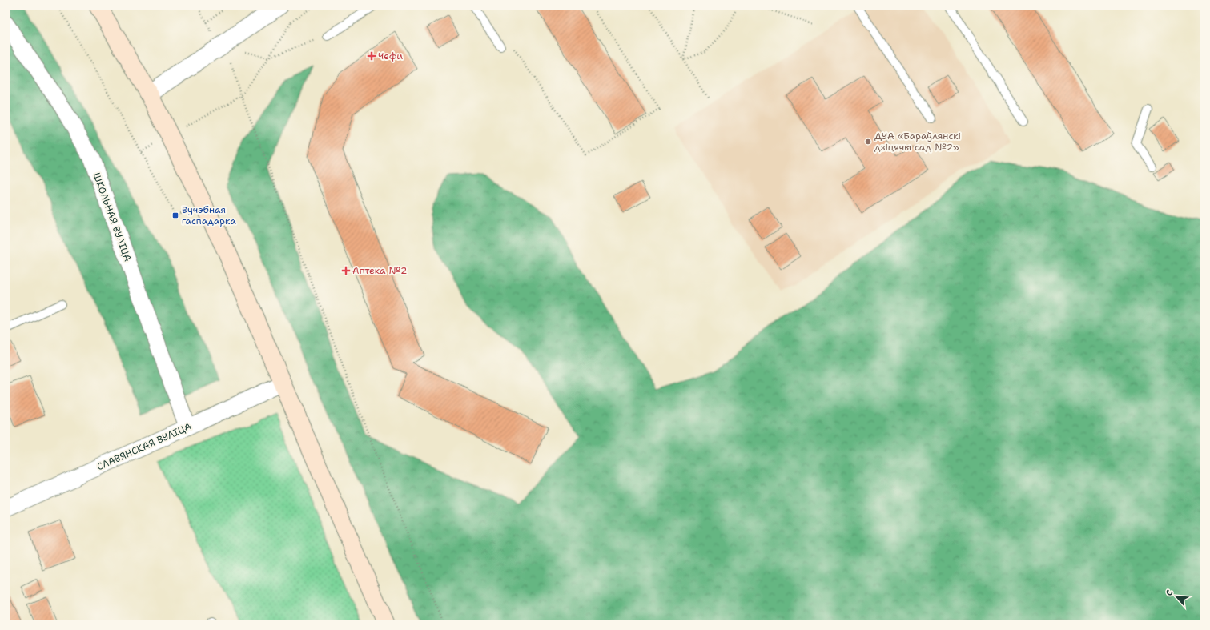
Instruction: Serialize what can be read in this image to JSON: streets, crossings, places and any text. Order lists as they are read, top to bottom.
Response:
{
  "streets": {
    "street": ["ШКОЛЬНАЯ ВУЛІЦА", "СЛАВЯНСКАЯ ВУЛІЦА"]
  },
  "crossings": [
    ["ШКОЛЬНАЯ ВУЛІЦА", "СЛАВЯНСКАЯ ВУЛІЦА"]
  ],
  "places": {
    "health": ["Чефи", "Аптека №2"],
    "other": ["ДУА «Бараўлянскі дзіцячы сад №2»"],
    "transit": ["Вучэбная гаспадарка"]
  },
  "north": "top left"
}
